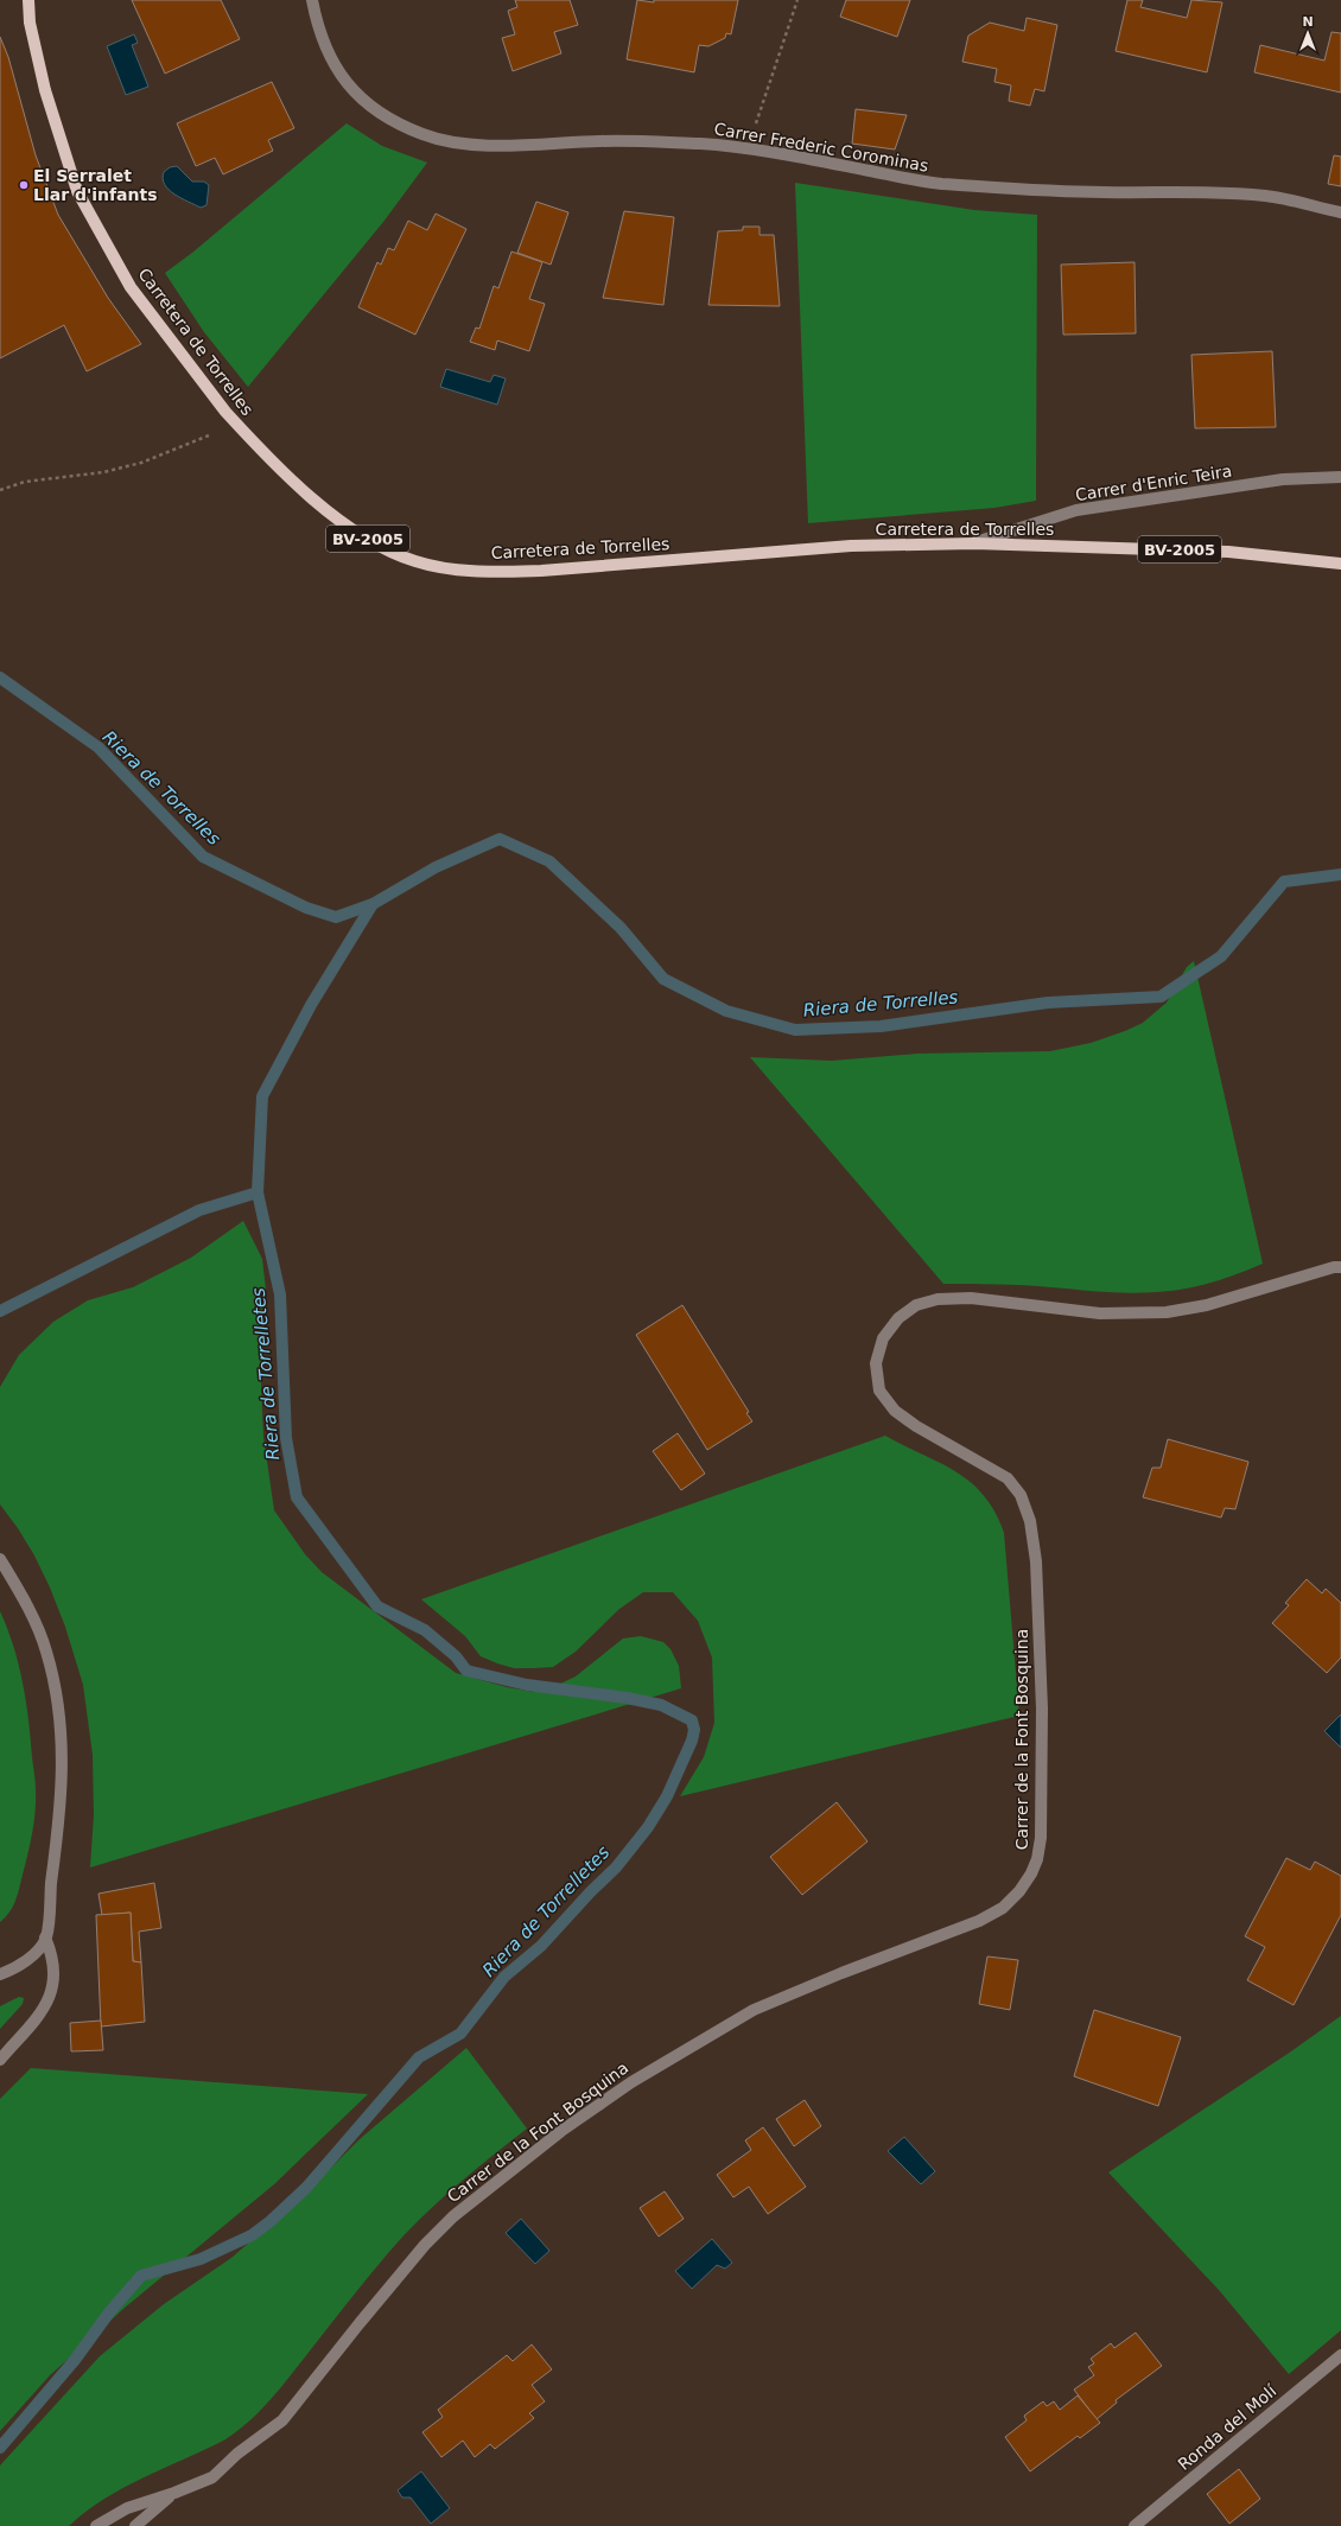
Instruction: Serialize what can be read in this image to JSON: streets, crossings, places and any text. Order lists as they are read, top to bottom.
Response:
{
  "streets": {
    "main road": ["Carretera de Torrelles", "BV-2005"],
    "street": [
      "Carrer Frederic Corominas",
      "Carrer d'Enric Teira",
      "Carrer de la Font Bosquina",
      "Ronda del Molí"
    ]
  },
  "crossings": [
    ["Carretera de Torrelles", "Carrer d'Enric Teira"]
  ],
  "water": ["Riera de Torrelles", "Riera de Torrelletes"],
  "places": ["El Serralet Llar d'infants"],
  "north": "top"
}
